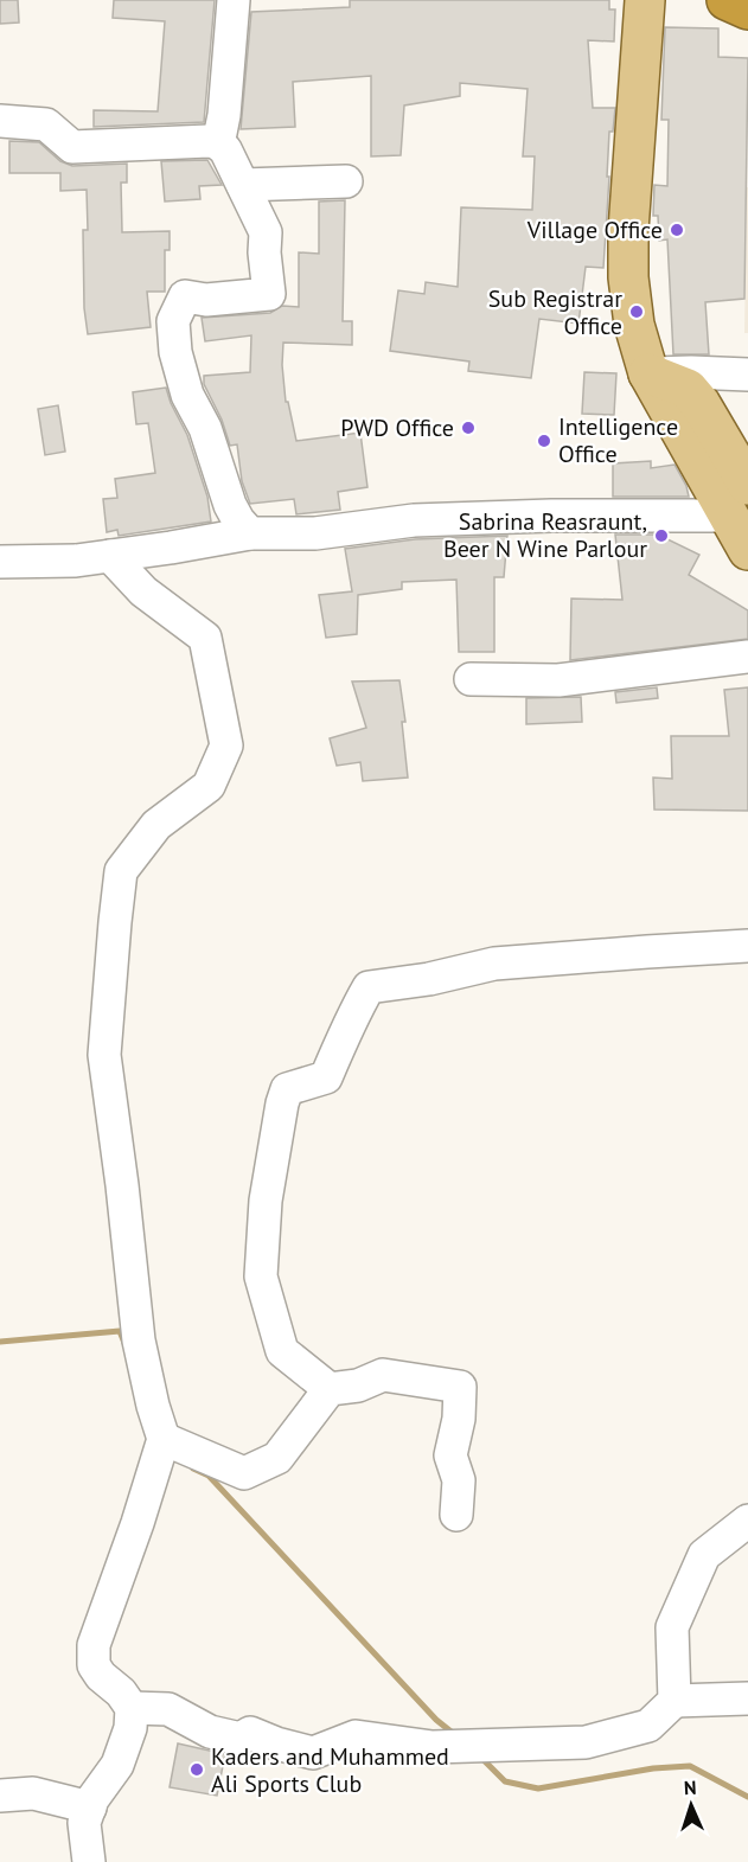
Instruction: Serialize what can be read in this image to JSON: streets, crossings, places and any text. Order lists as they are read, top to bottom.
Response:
{
  "places": [
    "Village Office",
    "Sub Registrar Office",
    "PWD Office",
    "Intelligence Office",
    "Sabrina Reasraunt, Beer N Wine Parlour",
    "Kaders and Muhammed Ali Sports Club"
  ],
  "north": "top"
}
